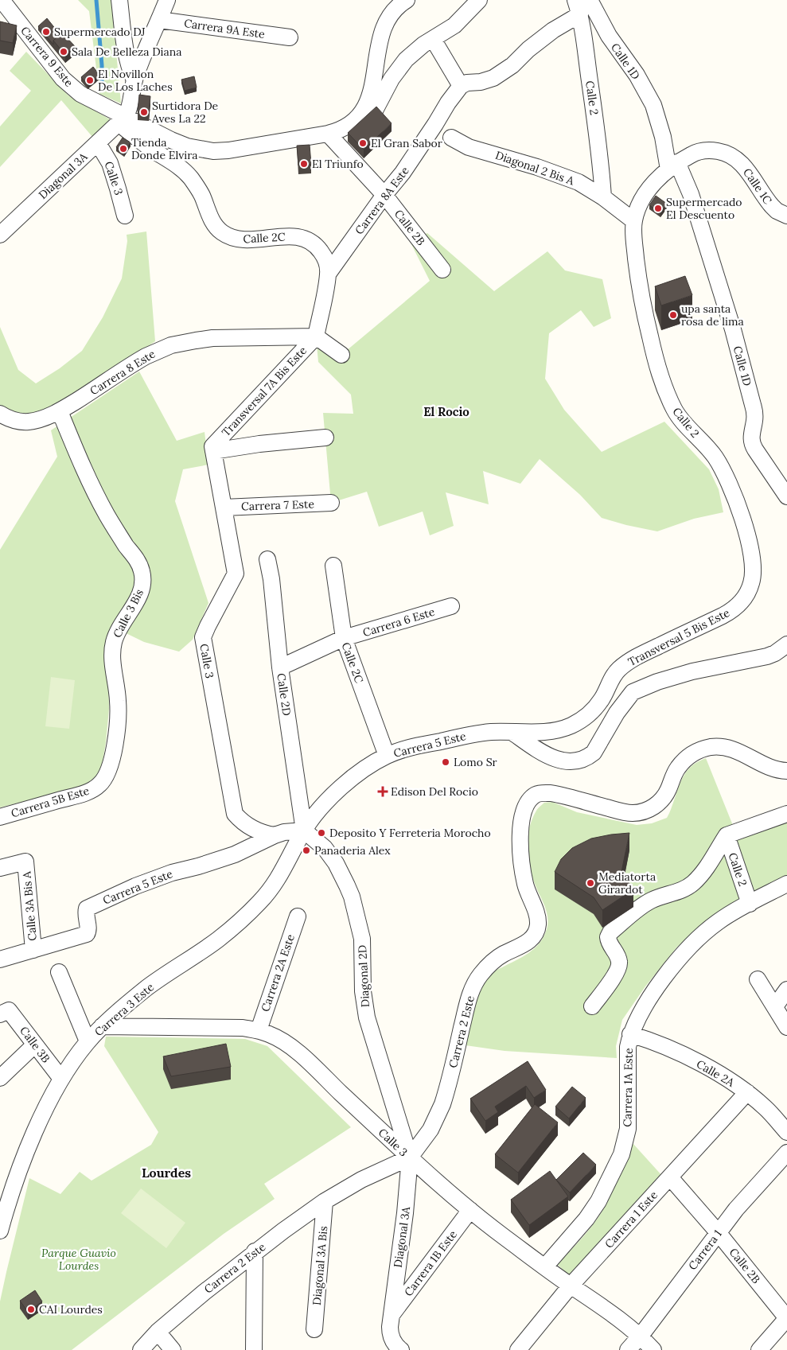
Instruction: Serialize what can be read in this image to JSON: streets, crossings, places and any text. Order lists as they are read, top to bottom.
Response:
{
  "streets": {
    "street": [
      "Carrera 9A Este",
      "Carrera 9 Este",
      "Calle 1D",
      "Calle 2",
      "Diagonal 2 Bis A",
      "Diagonal 3A",
      "Calle 3",
      "Calle 1C",
      "Carrera 8A Este",
      "Calle 2B",
      "Calle 2C",
      "Carrera 8 Este",
      "Transversal 7A Bis Este",
      "Carrera 7 Este",
      "Calle 3 Bis",
      "Carrera 6 Este",
      "Transversal 5 Bis Este",
      "Calle 2D",
      "Carrera 5 Este",
      "Carrera 5B Este",
      "Calle 3A Bis A",
      "Carrera 2A Este",
      "Diagonal 2D",
      "Carrera 3 Este",
      "Carrera 2 Este",
      "Calle 3B",
      "Calle 2A",
      "Carrera 1A Este",
      "Carrera 1 Este",
      "Carrera 1",
      "Carrera 1B Este",
      "Diagonal 3A Bis"
    ]
  },
  "crossings": [
    ["Carrera 9 Este", "Diagonal 3A"],
    ["Carrera 9 Este", "Calle 2B"],
    ["Carrera 9 Este", "Calle 2C"],
    ["Calle 1D", "Calle 1C"],
    ["Calle 2", "Diagonal 2 Bis A"],
    ["Calle 2", "Transversal 5 Bis Este"],
    ["Calle 2", "Carrera 1A Este"],
    ["Diagonal 3A", "Calle 3"],
    ["Diagonal 3A", "Calle 2C"],
    ["Diagonal 3A", "Diagonal 2D"],
    ["Diagonal 3A", "Carrera 2 Este"],
    ["Diagonal 3A", "Carrera 1B Este"],
    ["Calle 3", "Transversal 7A Bis Este"],
    ["Calle 3", "Carrera 7 Este"],
    ["Calle 3", "Carrera 5 Este"],
    ["Calle 3", "Carrera 2A Este"],
    ["Calle 3", "Diagonal 2D"],
    ["Calle 3", "Carrera 3 Este"],
    ["Calle 3", "Carrera 2 Este"],
    ["Calle 3", "Carrera 1A Este"],
    ["Calle 3", "Carrera 1 Este"],
    ["Calle 3", "Carrera 1"],
    ["Calle 3", "Carrera 1B Este"],
    ["Carrera 8A Este", "Calle 2B"],
    ["Carrera 8A Este", "Calle 2C"],
    ["Calle 2B", "Carrera 1 Este"],
    ["Calle 2B", "Carrera 1"],
    ["Calle 2C", "Carrera 8 Este"],
    ["Calle 2C", "Transversal 7A Bis Este"],
    ["Calle 2C", "Carrera 6 Este"],
    ["Calle 2C", "Carrera 5 Este"],
    ["Carrera 8 Este", "Transversal 7A Bis Este"],
    ["Carrera 8 Este", "Calle 3 Bis"],
    ["Calle 3 Bis", "Carrera 5B Este"],
    ["Carrera 6 Este", "Calle 2D"],
    ["Transversal 5 Bis Este", "Carrera 5 Este"],
    ["Calle 2D", "Carrera 5 Este"],
    ["Calle 2D", "Diagonal 2D"],
    ["Calle 2D", "Carrera 3 Este"],
    ["Carrera 5 Este", "Calle 3A Bis A"],
    ["Carrera 5 Este", "Diagonal 2D"],
    ["Carrera 5 Este", "Carrera 3 Este"],
    ["Diagonal 2D", "Carrera 3 Este"],
    ["Diagonal 2D", "Carrera 2 Este"],
    ["Carrera 3 Este", "Calle 3B"],
    ["Carrera 2 Este", "Diagonal 3A Bis"],
    ["Calle 2A", "Carrera 1A Este"],
    ["Calle 2A", "Carrera 1 Este"]
  ],
  "districts": ["El Rocio", "Lourdes"],
  "parks": ["Parque Guavio Lourdes"],
  "places": {
    "other": [
      "Supermercado DJ",
      "Sala De Belleza Diana",
      "El Novillon De Los Laches",
      "Surtidora De Aves La 22",
      "El Gran Sabor",
      "Tienda Donde Elvira",
      "El Triunfo",
      "Supermercado El Descuento",
      "upa santa rosa de lima",
      "Lomo Sr",
      "Deposito Y Ferreteria Morocho",
      "Panaderia Alex",
      "Mediatorta Girardot",
      "CAI Lourdes"
    ],
    "health": ["Edison Del Rocio"]
  }
}
